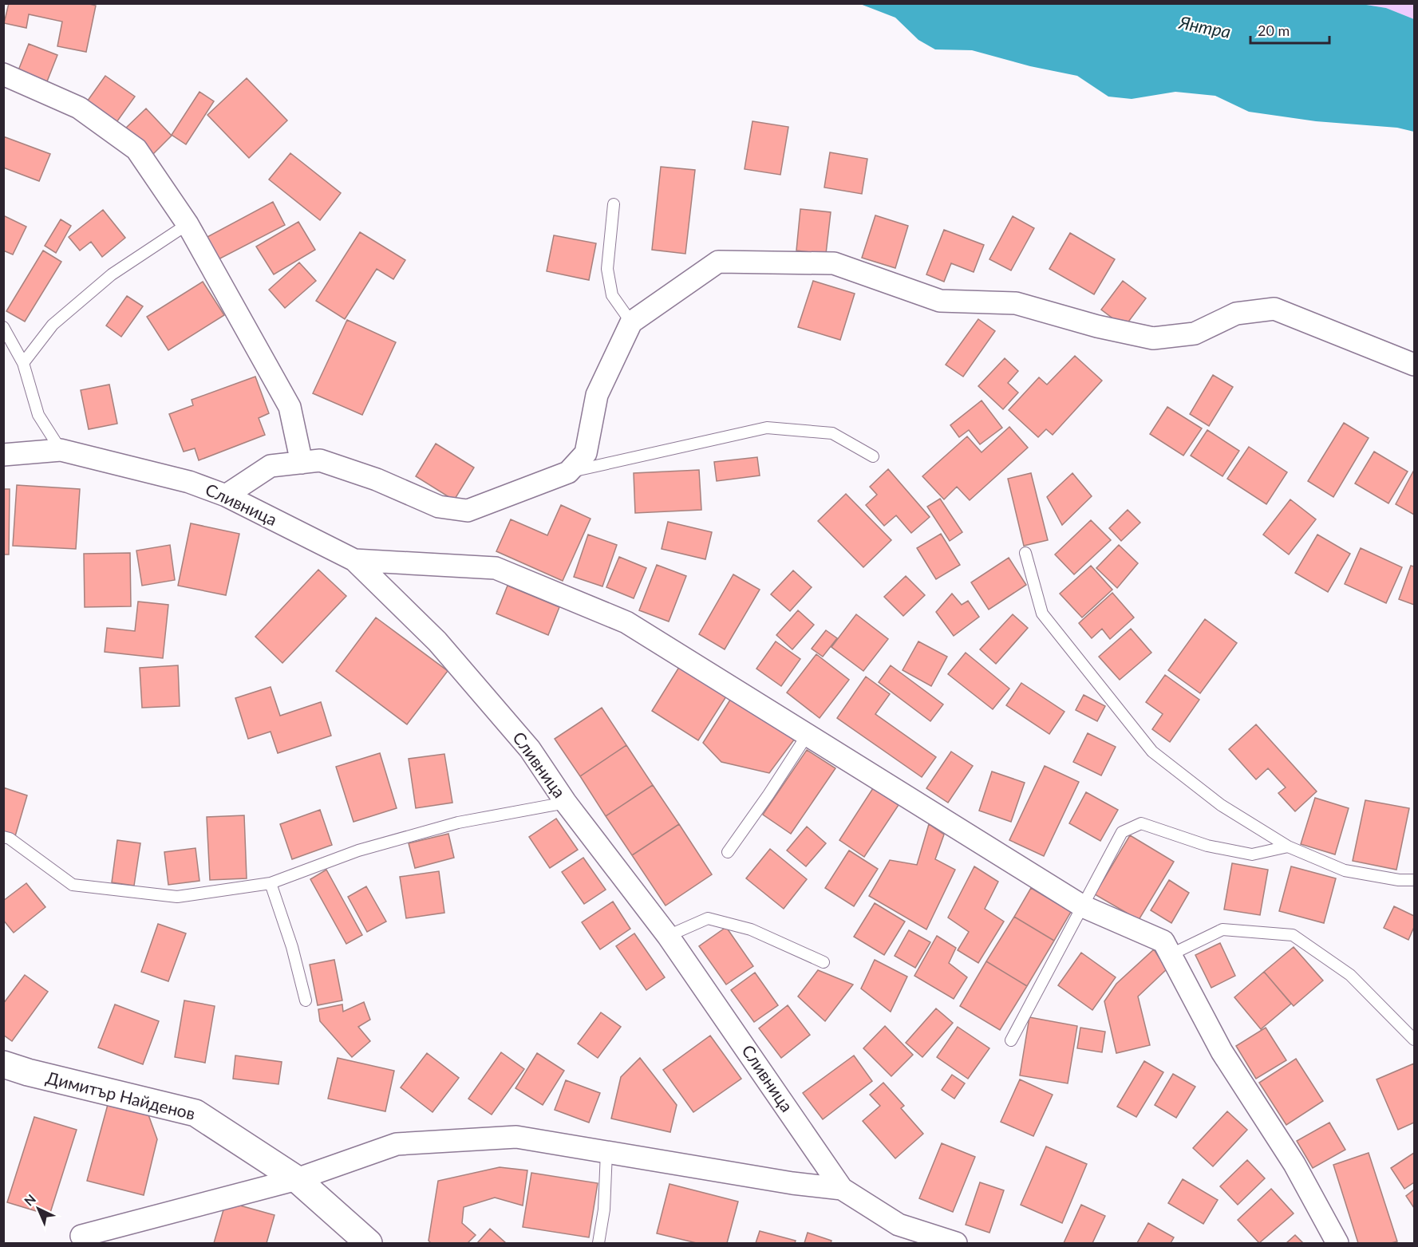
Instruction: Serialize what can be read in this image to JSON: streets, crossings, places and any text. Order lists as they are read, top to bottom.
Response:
{
  "streets": {
    "street": ["Сливница", "Димитър Найденов"]
  },
  "water": ["Янтра"],
  "scale_bar": "20 m",
  "north": "top left"
}
